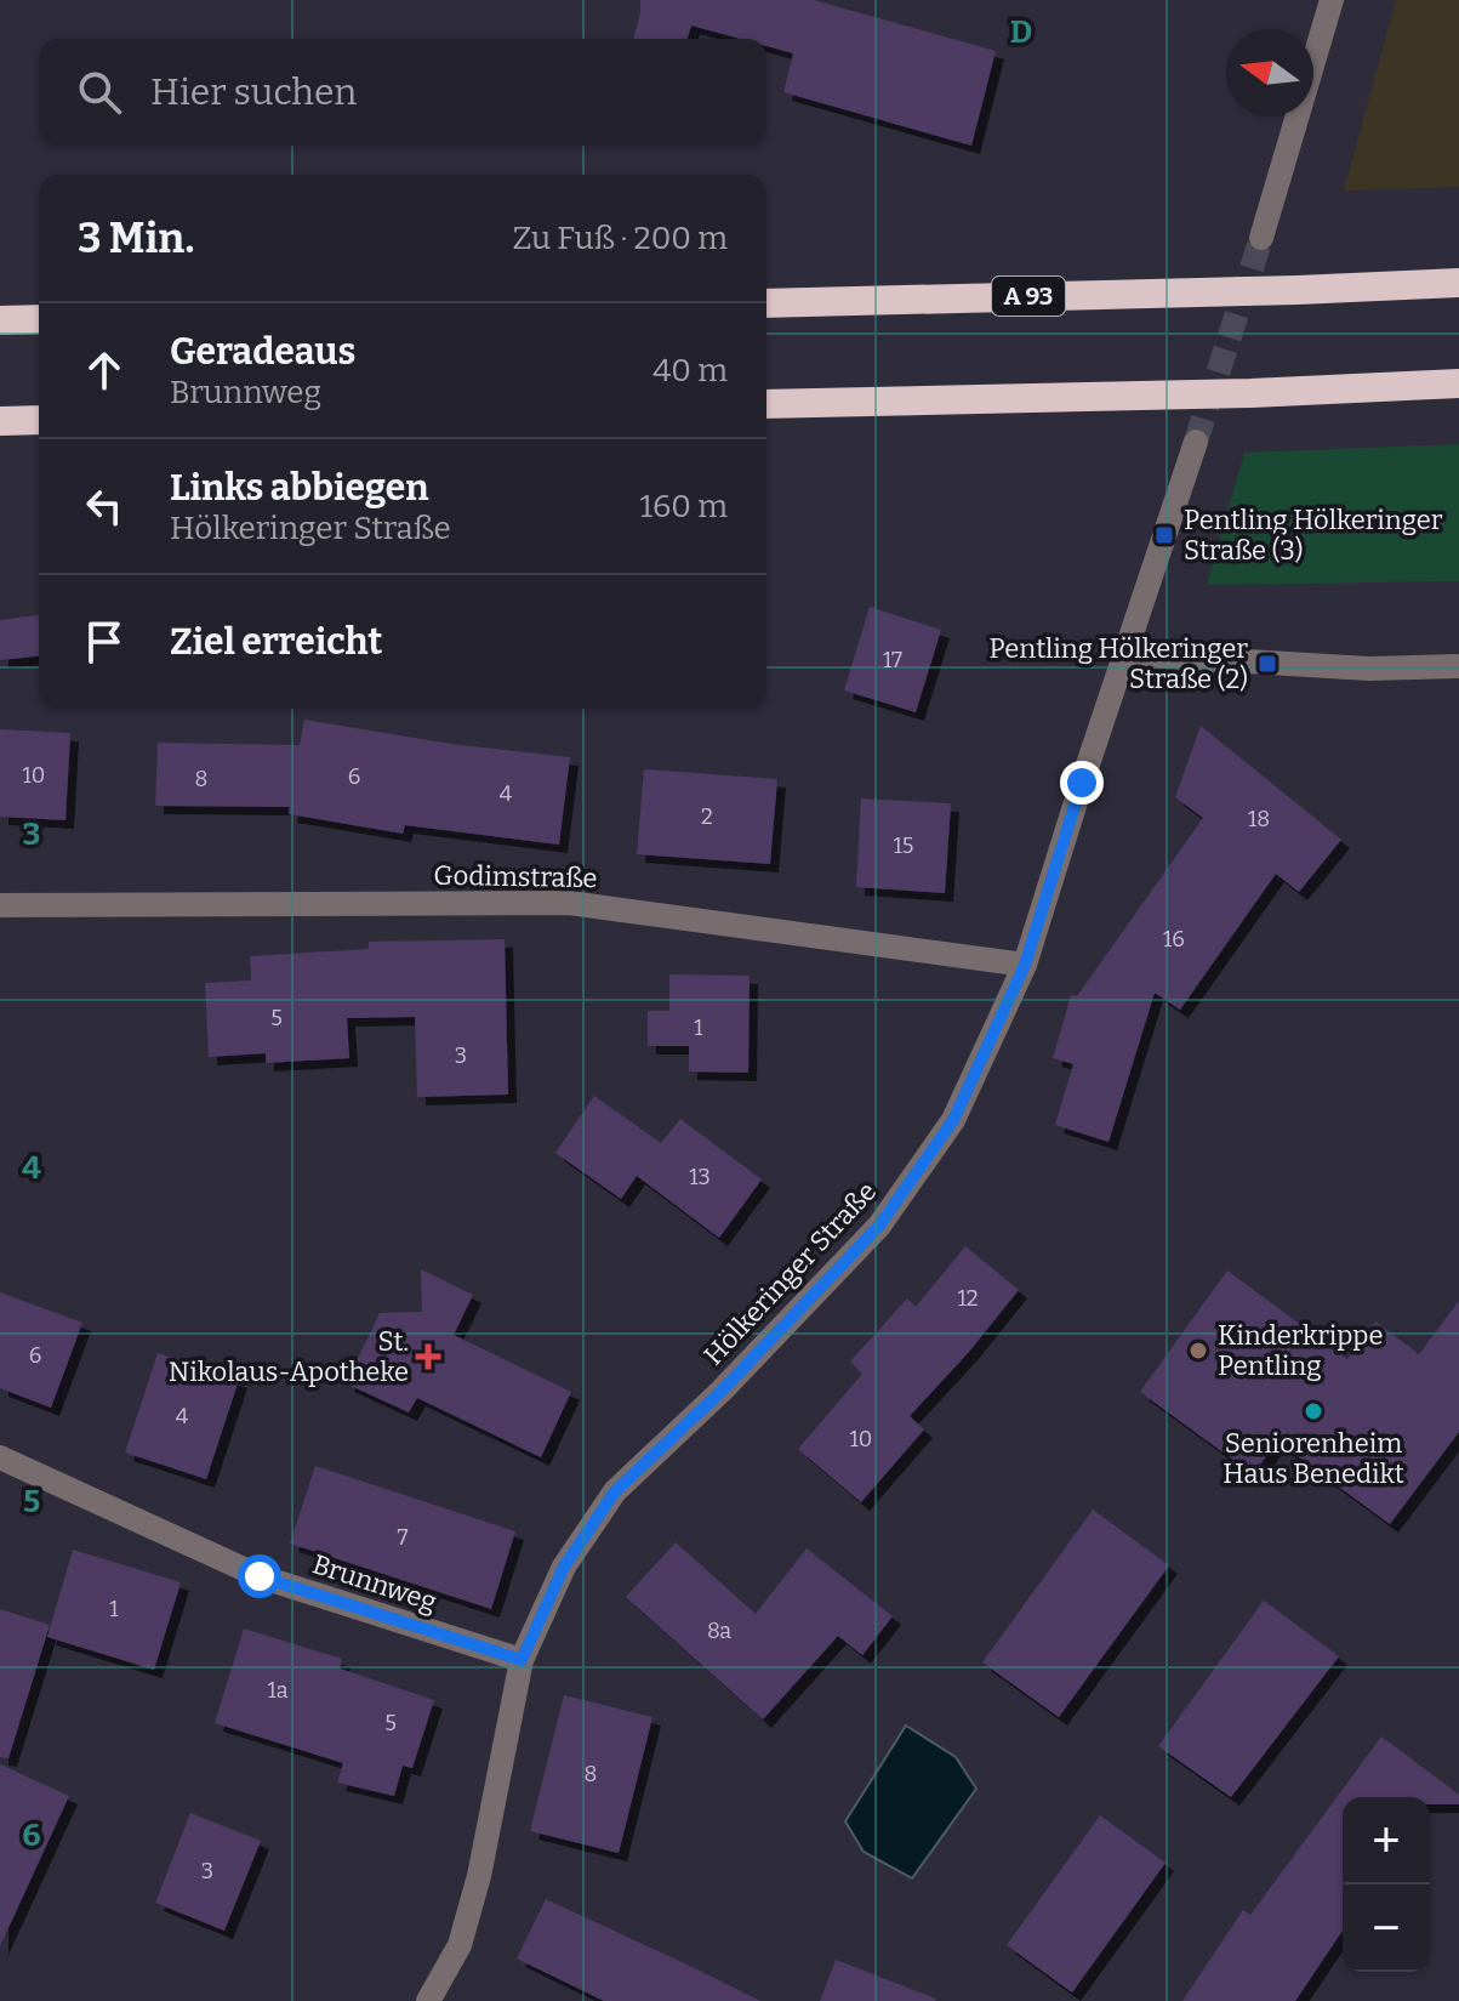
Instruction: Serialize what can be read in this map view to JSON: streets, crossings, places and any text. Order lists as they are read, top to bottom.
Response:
{
  "streets": {
    "highway": ["A 93"],
    "street": ["Godimstraße", "Hölkeringer Straße", "Brunnweg"]
  },
  "crossings": [
    ["Godimstraße", "Hölkeringer Straße"],
    ["Hölkeringer Straße", "Brunnweg"]
  ],
  "places": {
    "transit": ["Pentling Hölkeringer Straße (3)", "Pentling Hölkeringer Straße (2)"],
    "other": ["Kinderkrippe Pentling", "Seniorenheim Haus Benedikt"],
    "health": ["St. Nikolaus-Apotheke"]
  },
  "house_numbers": [
    "17",
    "10",
    "6",
    "8",
    "4",
    "2",
    "18",
    "15",
    "16",
    "5",
    "1",
    "3",
    "13",
    "12",
    "6",
    "4",
    "10",
    "7",
    "1",
    "8a",
    "1a",
    "5",
    "8",
    "3"
  ],
  "north": "left",
  "page": {
    "search": "Hier suchen",
    "heading": ["3 Min.", "Zu Fuß · 200 m"],
    "list": [
      ["Geradeaus", "Brunnweg", "40 m"],
      ["Links abbiegen", "Hölkeringer Straße", "160 m"],
      "Ziel erreicht"
    ],
    "map_buttons": ["+", "−"]
  },
  "grid": {
    "columns": ["D"],
    "rows": [
      "3",
      "4",
      "5",
      "6"
    ]
  }
}
